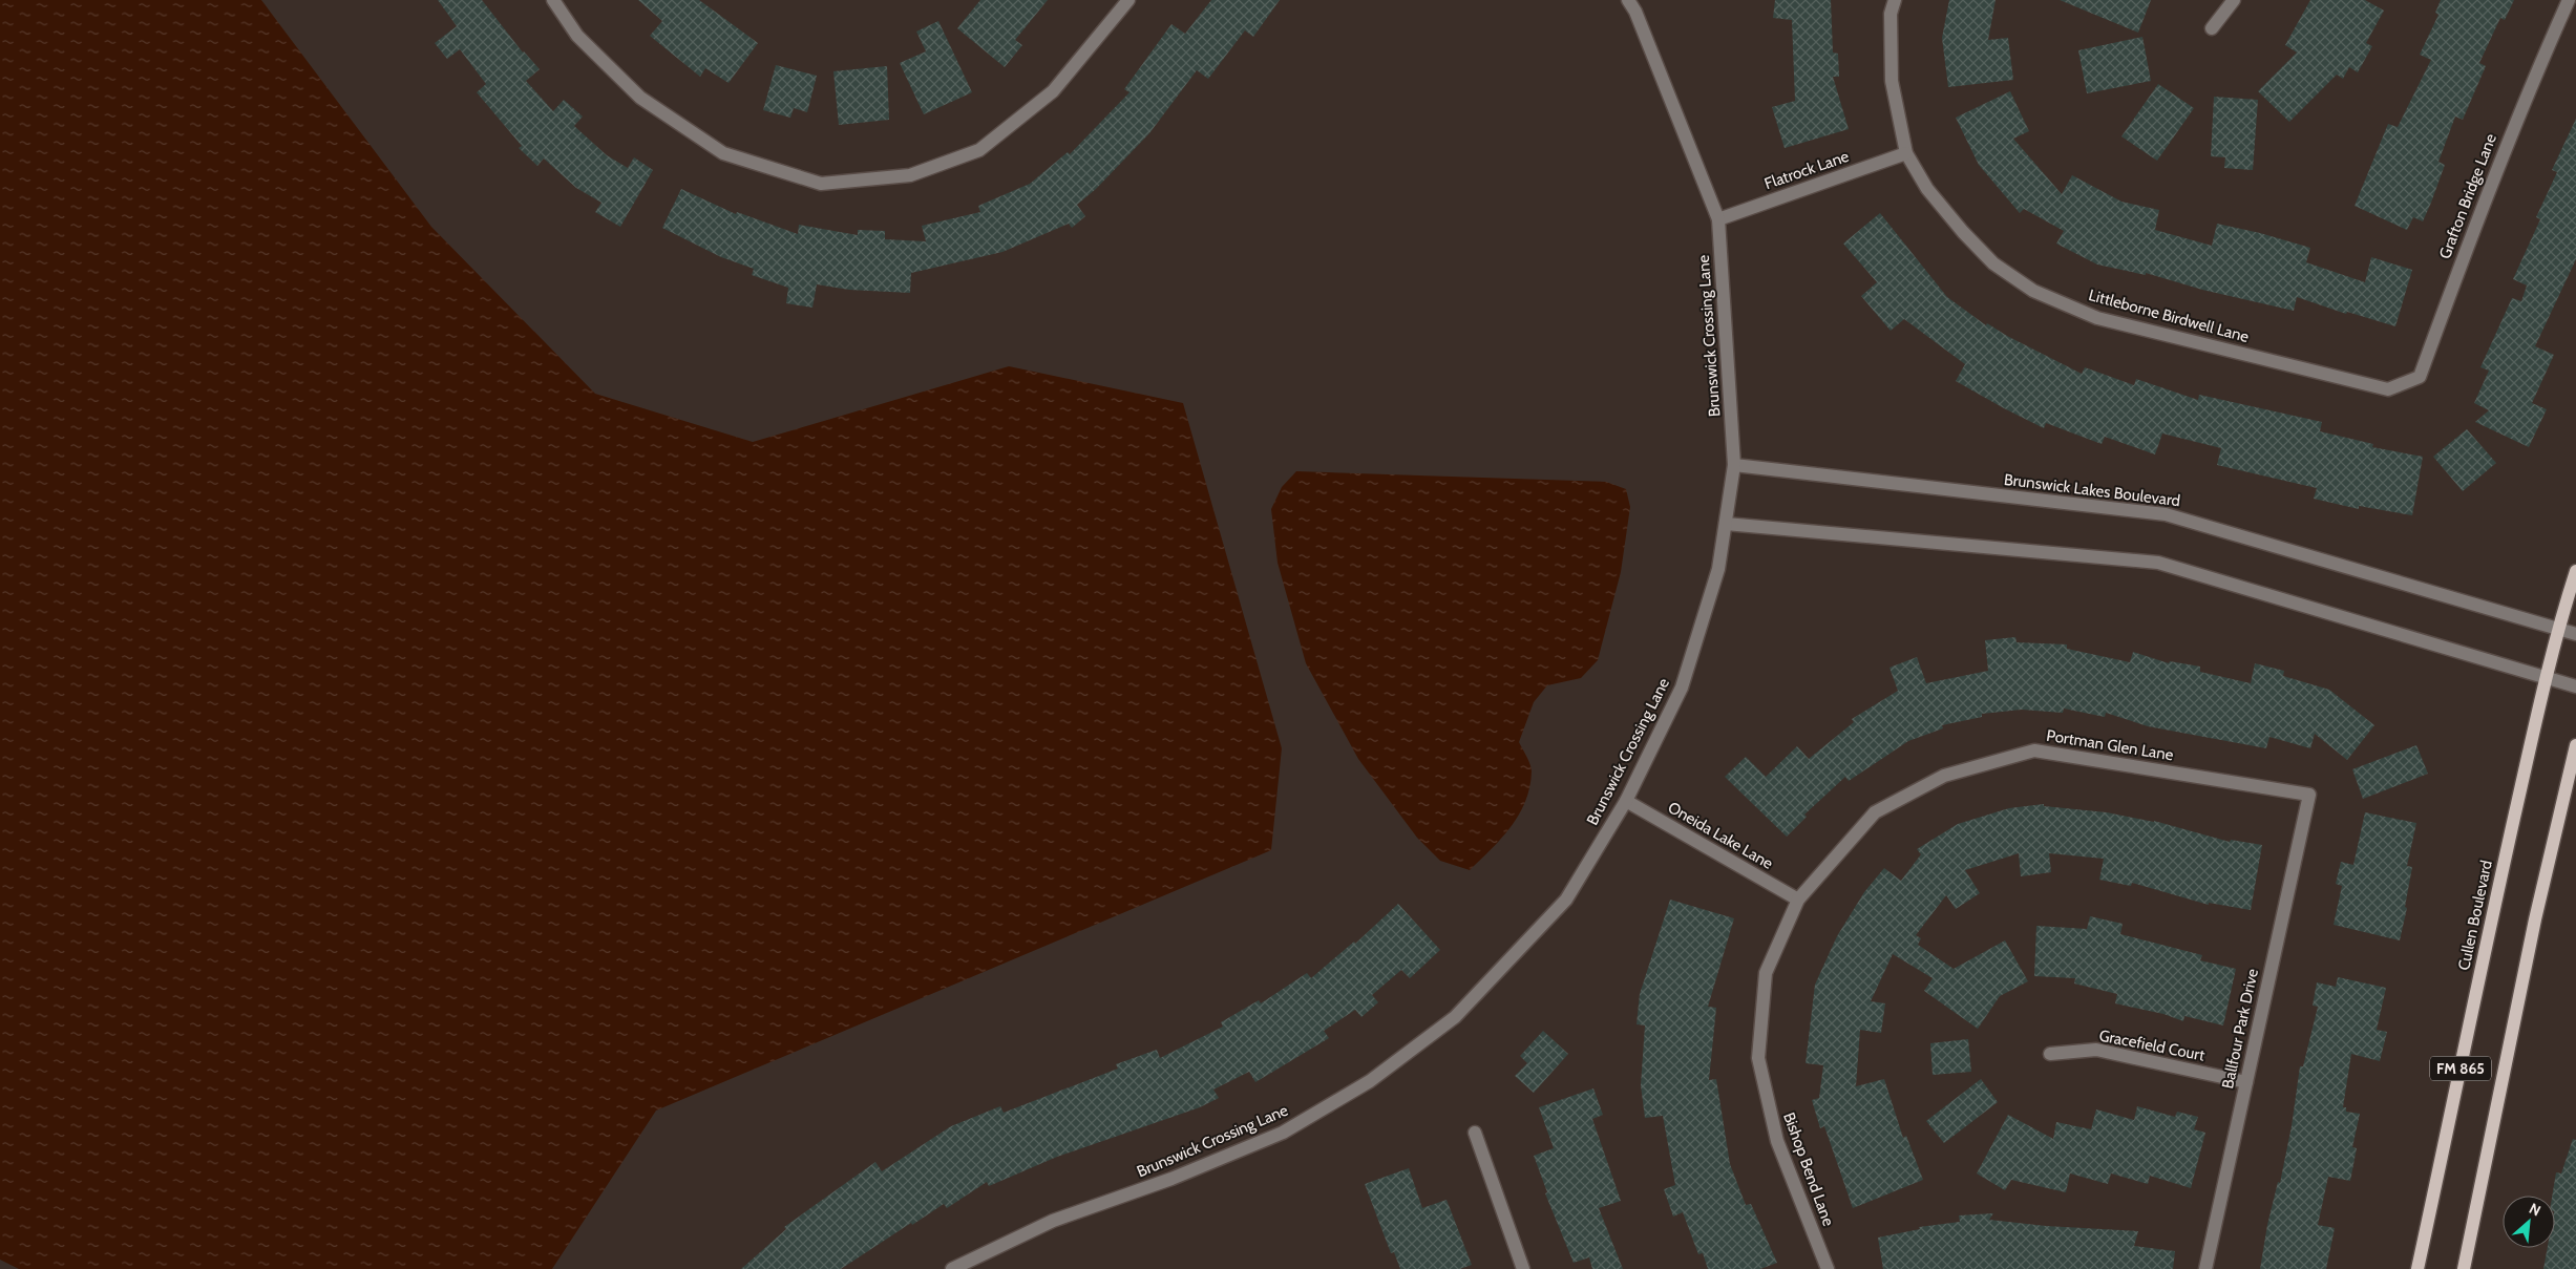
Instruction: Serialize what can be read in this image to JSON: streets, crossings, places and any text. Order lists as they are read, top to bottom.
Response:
{
  "streets": {
    "main road": ["Cullen Boulevard", "FM 865"],
    "street": [
      "Flatrock Lane",
      "Grafton Bridge Lane",
      "Littleborne Birdwell Lane",
      "Brunswick Crossing Lane",
      "Brunswick Lakes Boulevard",
      "Portman Glen Lane",
      "Oneida Lake Lane",
      "Ballfour Park Drive",
      "Gracefield Court",
      "Bishop Bend Lane"
    ]
  },
  "crossings": [
    ["Flatrock Lane", "Littleborne Birdwell Lane"],
    ["Flatrock Lane", "Brunswick Crossing Lane"],
    ["Grafton Bridge Lane", "Littleborne Birdwell Lane"],
    ["Brunswick Crossing Lane", "Brunswick Lakes Boulevard"],
    ["Brunswick Crossing Lane", "Oneida Lake Lane"],
    ["Brunswick Lakes Boulevard", "Cullen Boulevard"],
    ["Portman Glen Lane", "Oneida Lake Lane"],
    ["Portman Glen Lane", "Ballfour Park Drive"],
    ["Portman Glen Lane", "Bishop Bend Lane"],
    ["Oneida Lake Lane", "Bishop Bend Lane"],
    ["Ballfour Park Drive", "Gracefield Court"]
  ],
  "north": "top right"
}
